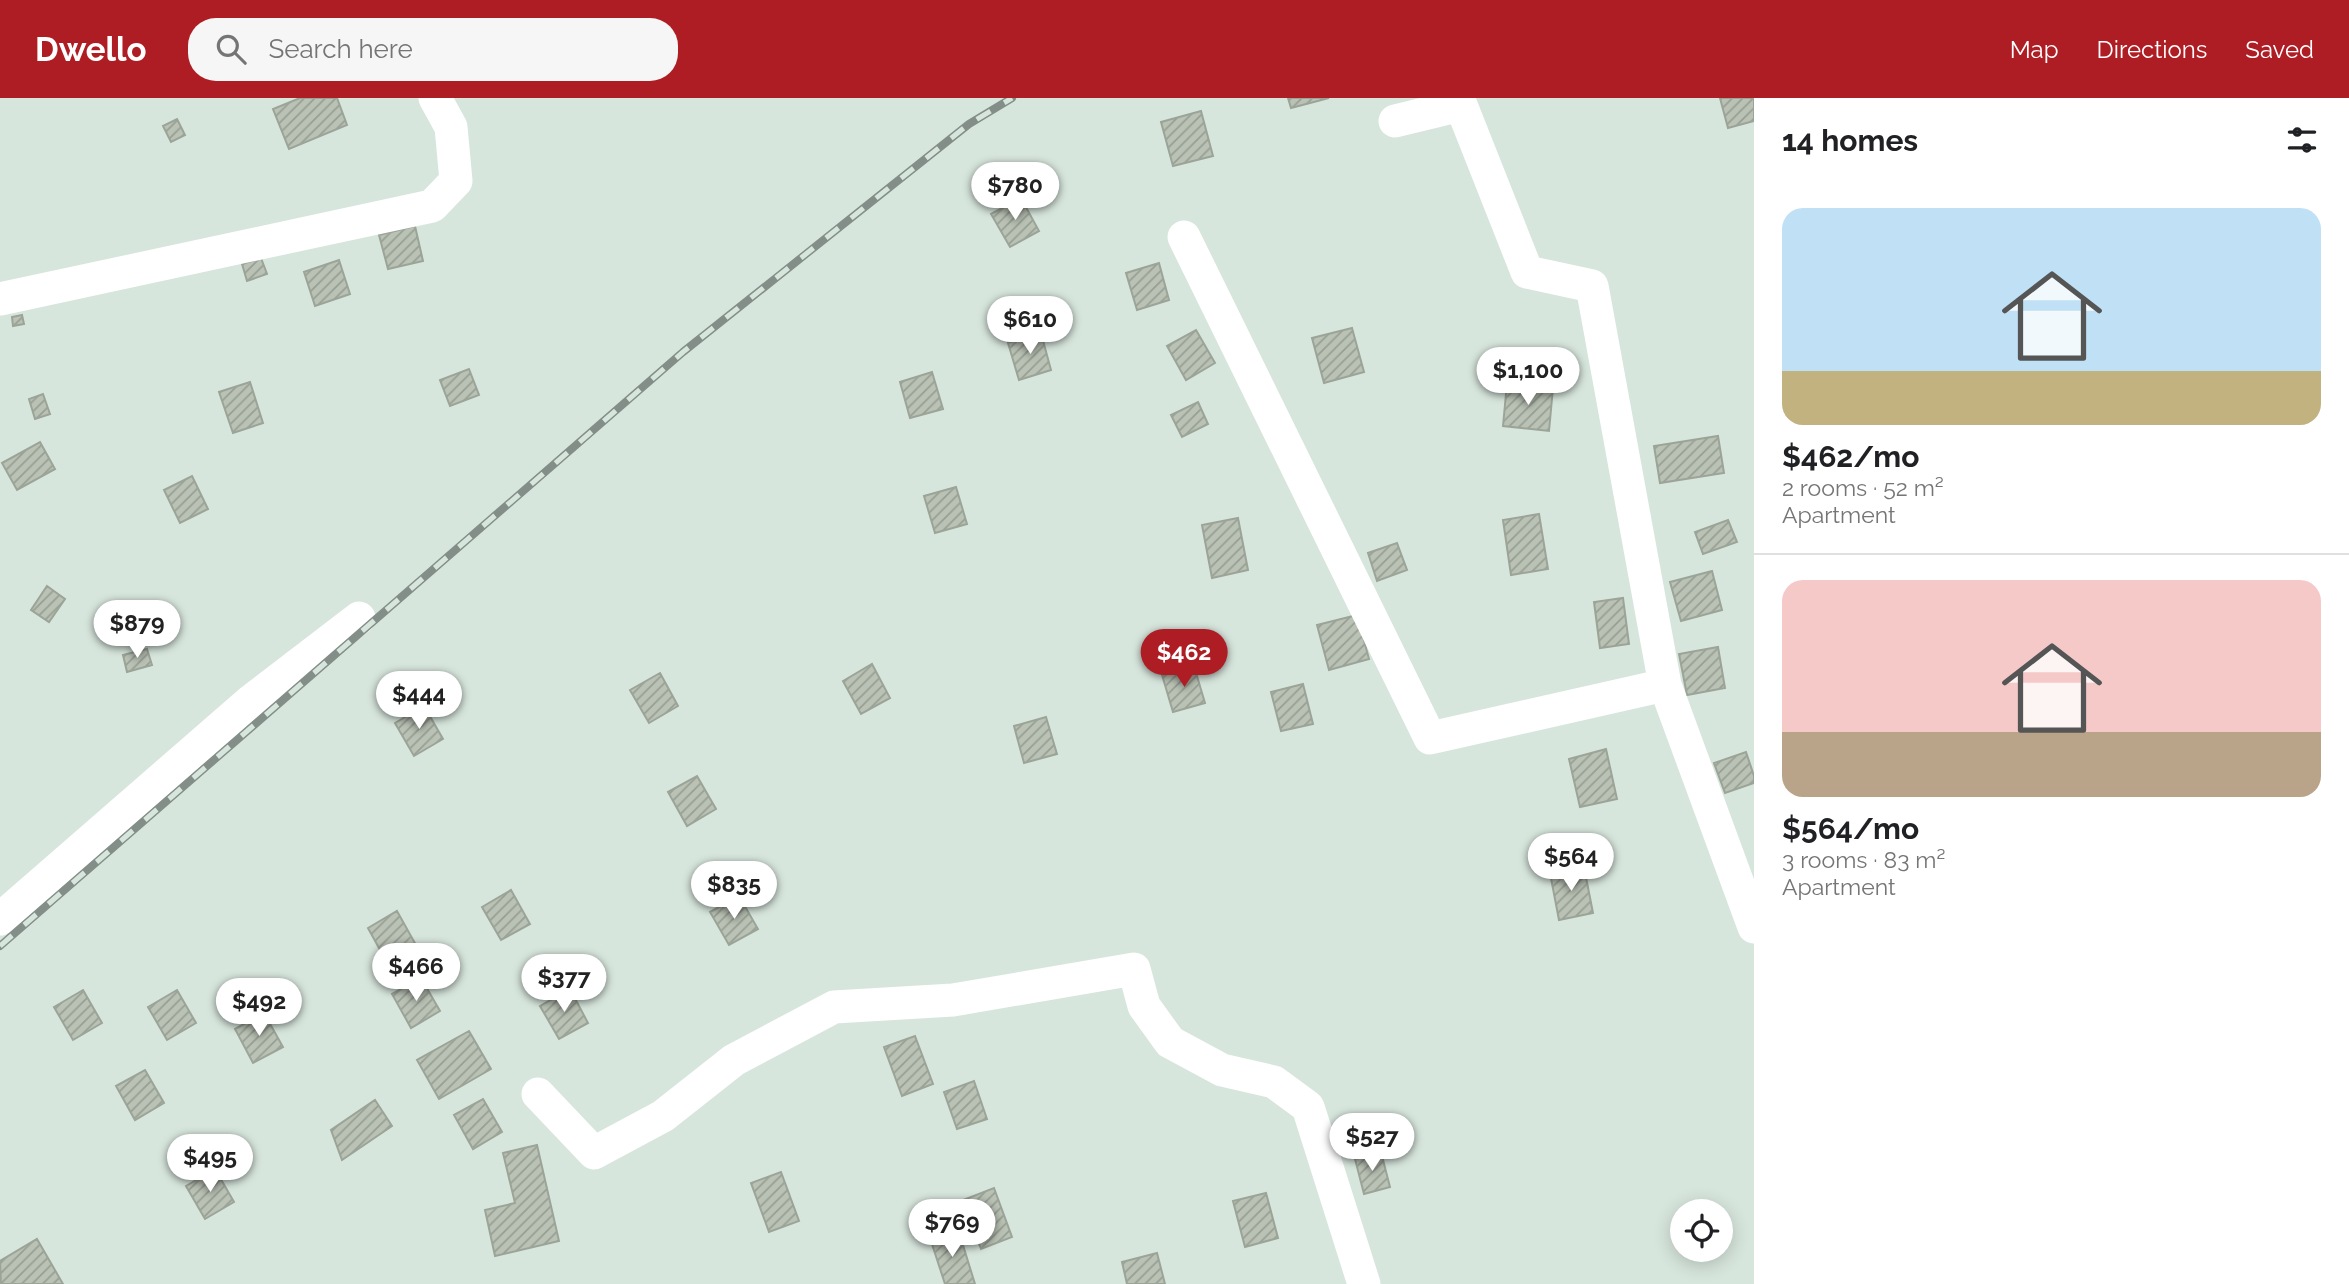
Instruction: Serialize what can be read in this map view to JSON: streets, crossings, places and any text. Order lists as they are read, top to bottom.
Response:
{
  "page": {
    "header": "Dwello",
    "search": "Search here",
    "nav": ["Map", "Directions", "Saved"],
    "heading": "14 homes",
    "price": [
      "$780",
      "$610",
      "$1,100",
      "$879",
      "$462",
      "$444",
      "$564",
      "$835",
      "$466",
      "$377",
      "$492",
      "$527",
      "$495",
      "$769"
    ],
    "list": [
      {
        "name": "$462/mo",
        "note": "2 rooms · 52 m² · Apartment"
      },
      {
        "name": "$564/mo",
        "note": "3 rooms · 83 m² · Apartment"
      }
    ]
  }
}
